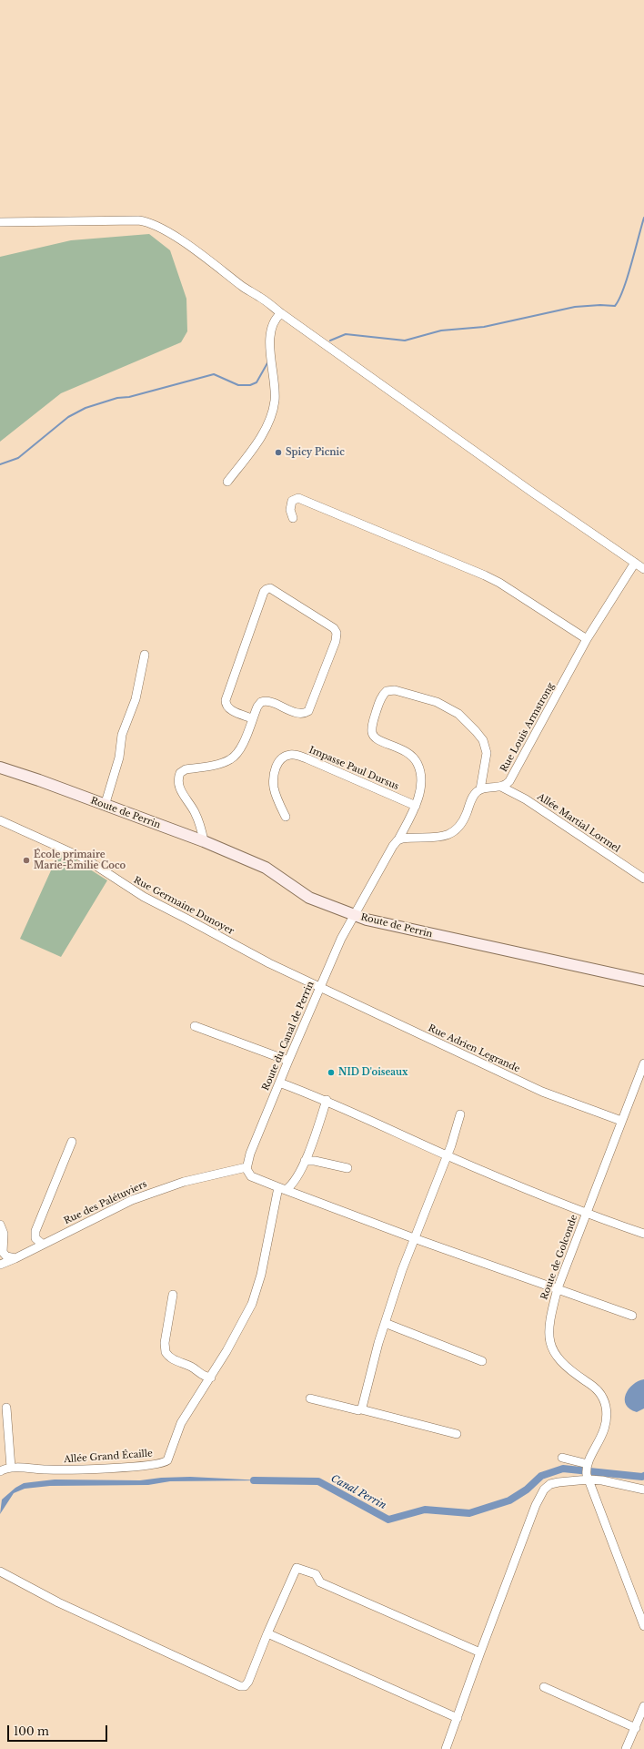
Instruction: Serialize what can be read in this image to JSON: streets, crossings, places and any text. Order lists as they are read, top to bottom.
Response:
{
  "streets": {
    "main road": ["Route de Perrin"],
    "street": [
      "Rue Louis Armstrong",
      "Impasse Paul Dursus",
      "Allée Martial Lormel",
      "Rue Germaine Dunoyer",
      "Route du Canal de Perrin",
      "Rue Adrien Legrande",
      "Rue des Palétuviers",
      "Route de Golconde",
      "Allée Grand Écaille"
    ]
  },
  "crossings": [
    ["Rue Louis Armstrong", "Allée Martial Lormel"],
    ["Route de Perrin", "Route du Canal de Perrin"],
    ["Rue Germaine Dunoyer", "Route du Canal de Perrin"],
    ["Rue Germaine Dunoyer", "Rue Adrien Legrande"],
    ["Route du Canal de Perrin", "Rue Adrien Legrande"],
    ["Route du Canal de Perrin", "Rue des Palétuviers"],
    ["Rue Adrien Legrande", "Route de Golconde"]
  ],
  "water": ["Canal Perrin"],
  "places": ["Spicy Picnic", "École primaire Marie-Émilie Coco", "NID D'oiseaux"],
  "scale_bar": "100 m"
}
